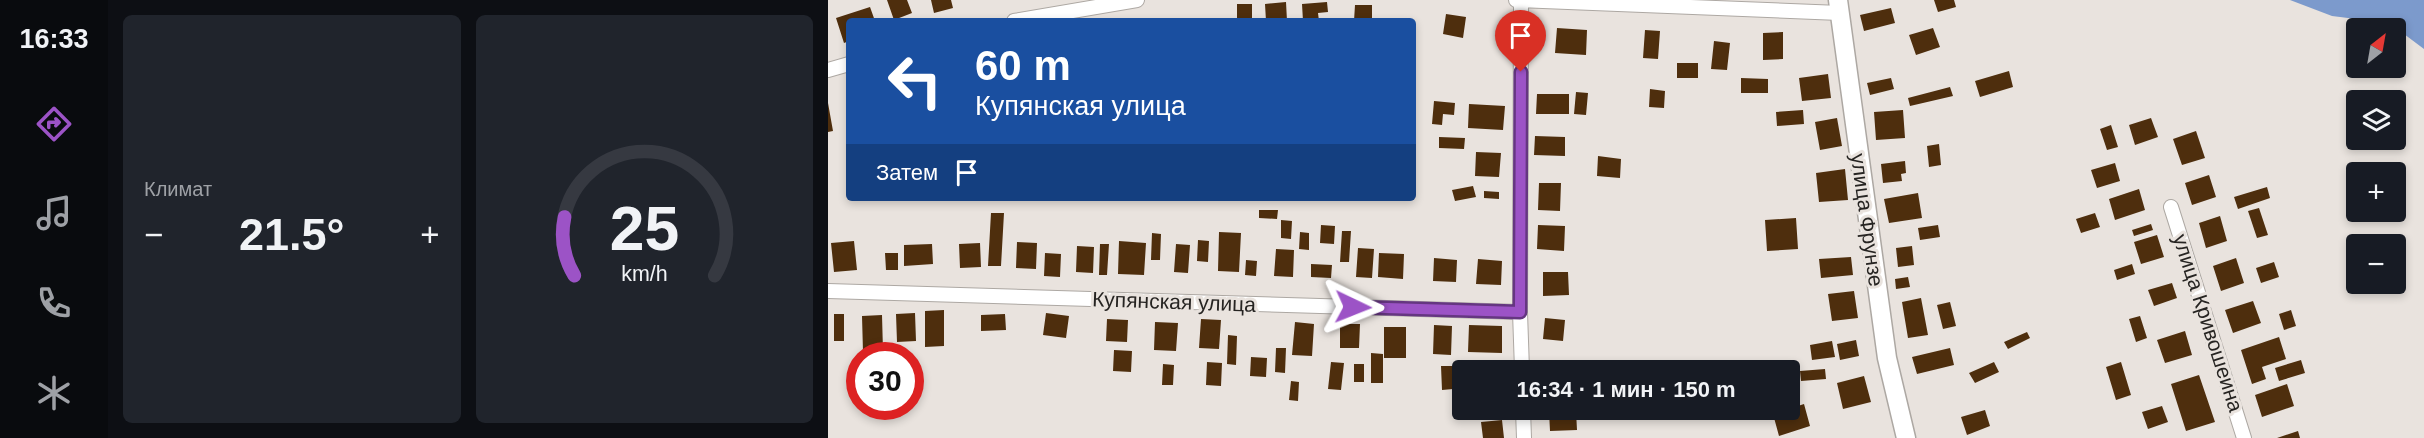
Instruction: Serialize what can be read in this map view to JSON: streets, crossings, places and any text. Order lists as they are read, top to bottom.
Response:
{
  "streets": {
    "street": ["улица Фрунзе", "Купянская улица", "улица Кривошеина"]
  },
  "north": "top right",
  "page": {
    "tabs": "16:33",
    "tile": "Климат",
    "map_buttons": ["+", "−"],
    "turn": ["60 m", "Купянская улица"],
    "then": "Затем",
    "heat": ["−", "21.5°", "+"],
    "limit": "30",
    "trip": "16:34 · 1 мин · 150 m",
    "gauge": ["25", "km/h"]
  }
}
